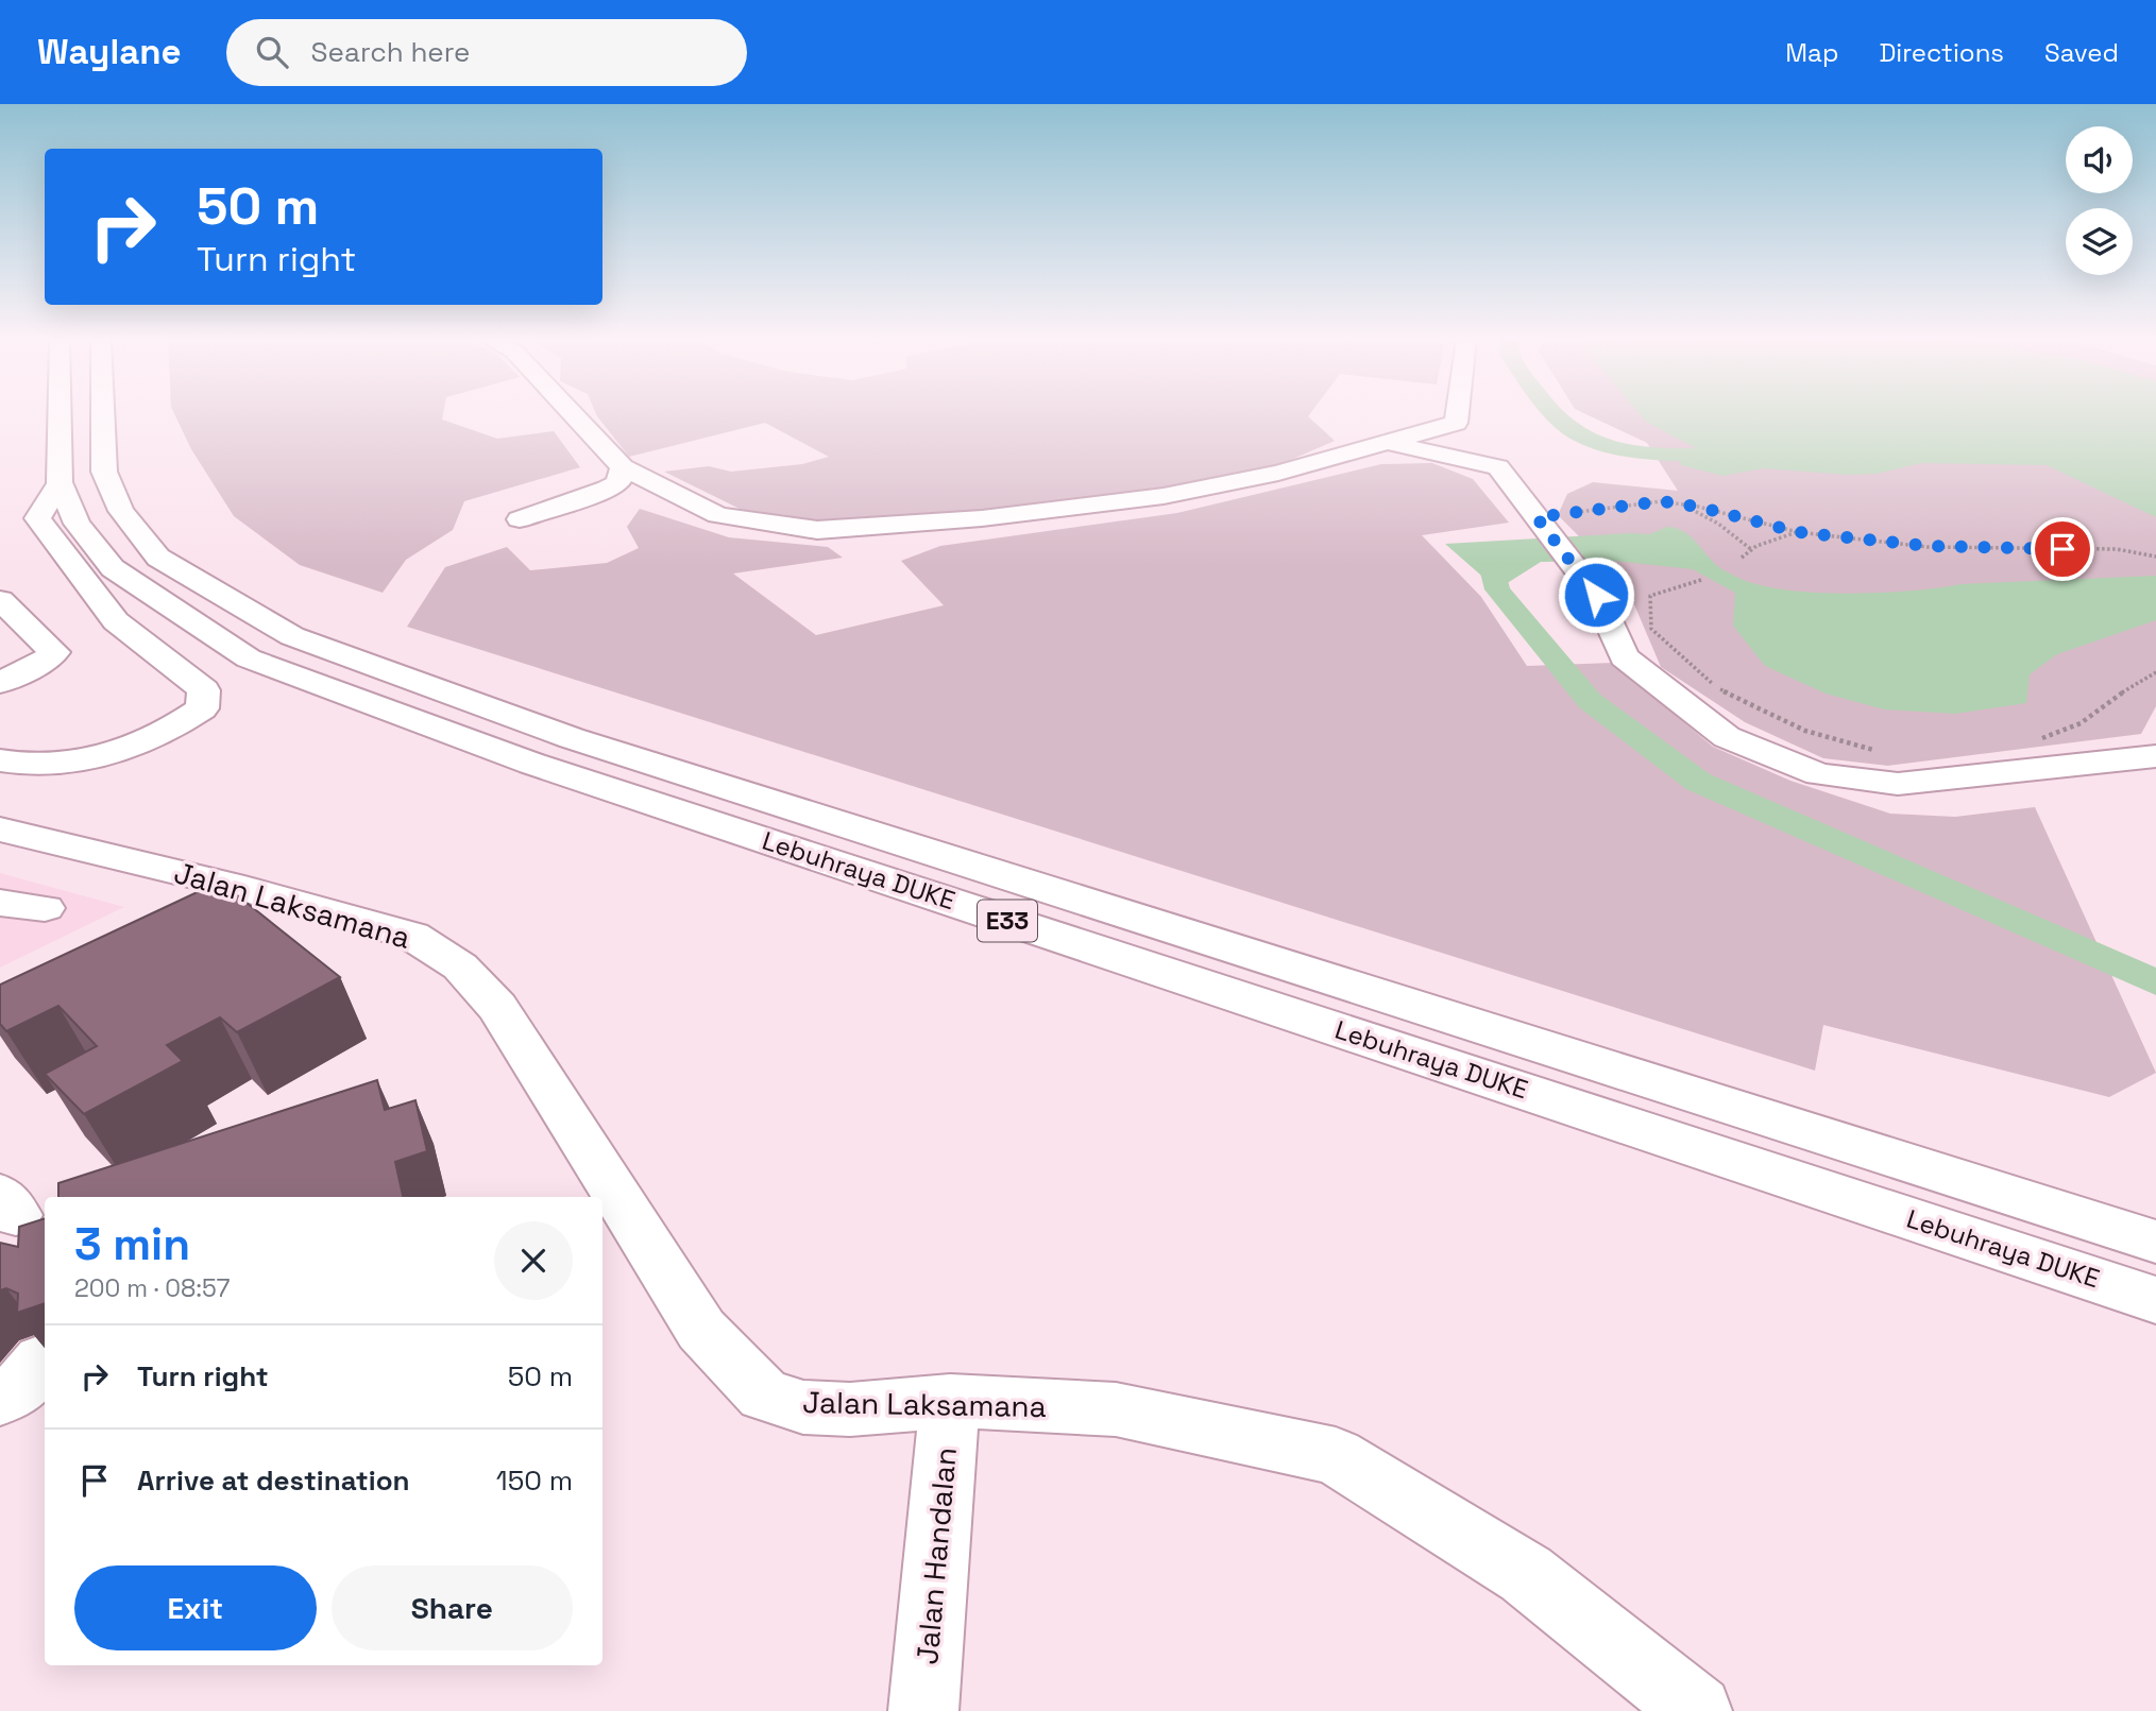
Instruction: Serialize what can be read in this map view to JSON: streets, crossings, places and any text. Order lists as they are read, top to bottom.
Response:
{
  "streets": {
    "main road": [
      "Lebuhraya DUKE",
      "Jalan Laksamana",
      "E33",
      "Jalan Handalan"
    ]
  },
  "crossings": [
    ["Jalan Laksamana", "Jalan Handalan"]
  ],
  "page": {
    "header": "Waylane",
    "search": "Search here",
    "nav": ["Map", "Directions", "Saved"],
    "turn": ["50 m", "Turn right"],
    "heading": ["3 min", "200 m · 08:57"],
    "list": [
      {
        "name": "Turn right",
        "value": "50 m"
      },
      {
        "name": "Arrive at destination",
        "value": "150 m"
      }
    ],
    "buttons": ["Exit", "Share"]
  }
}
